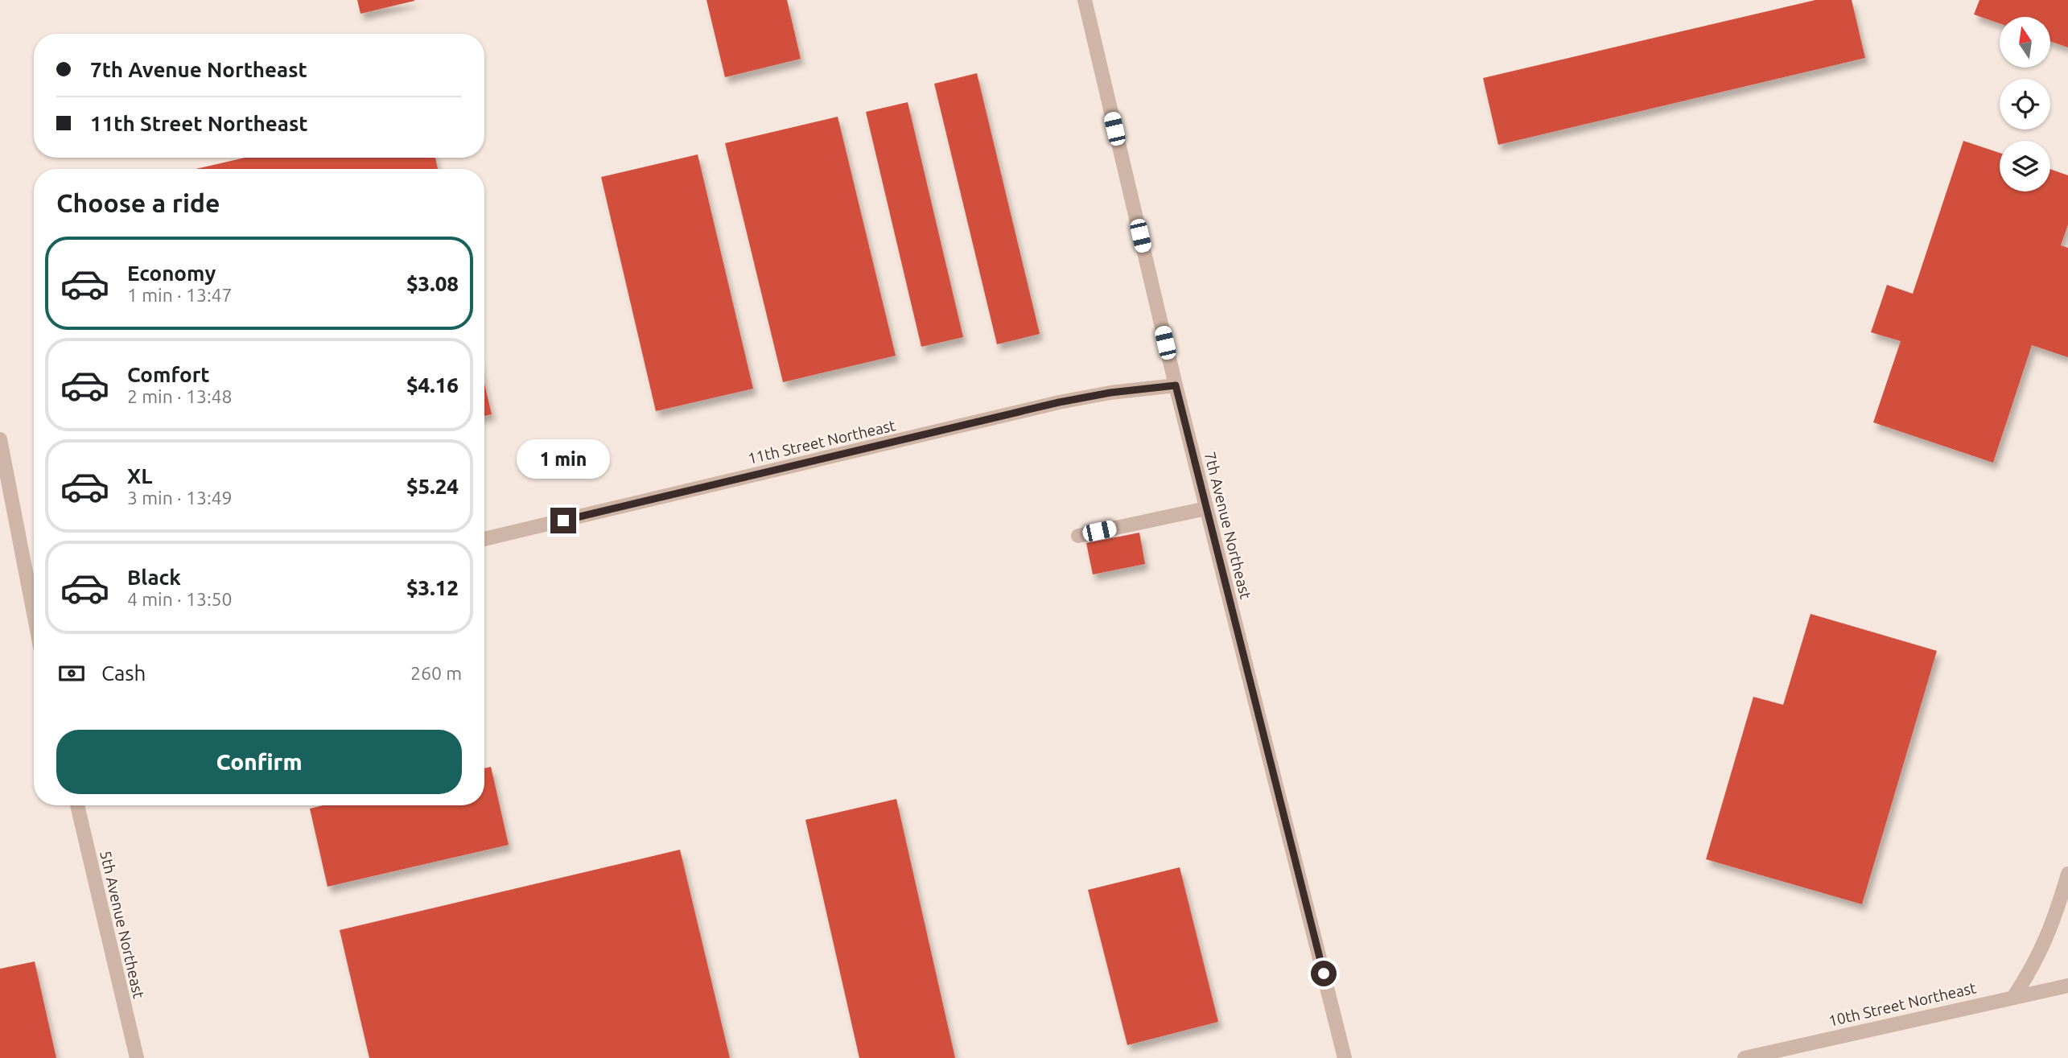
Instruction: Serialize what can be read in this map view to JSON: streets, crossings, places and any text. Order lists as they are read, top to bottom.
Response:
{
  "streets": {
    "street": [
      "11th Street Northeast",
      "7th Avenue Northeast",
      "5th Avenue Northeast",
      "10th Street Northeast"
    ]
  },
  "crossings": [
    ["11th Street Northeast", "7th Avenue Northeast"]
  ],
  "north": "top",
  "page": {
    "banner": ["7th Avenue Northeast", "11th Street Northeast"],
    "heading": "Choose a ride",
    "list": [
      {
        "name": "Economy",
        "note": "1 min · 13:47",
        "value": "$3.08"
      },
      {
        "name": "Comfort",
        "note": "2 min · 13:48",
        "value": "$4.16"
      },
      {
        "name": "XL",
        "note": "3 min · 13:49",
        "value": "$5.24"
      },
      {
        "name": "Black",
        "note": "4 min · 13:50",
        "value": "$3.12"
      }
    ],
    "bubble": "1 min",
    "pay": ["Cash", "260 m"],
    "buttons": "Confirm"
  }
}
